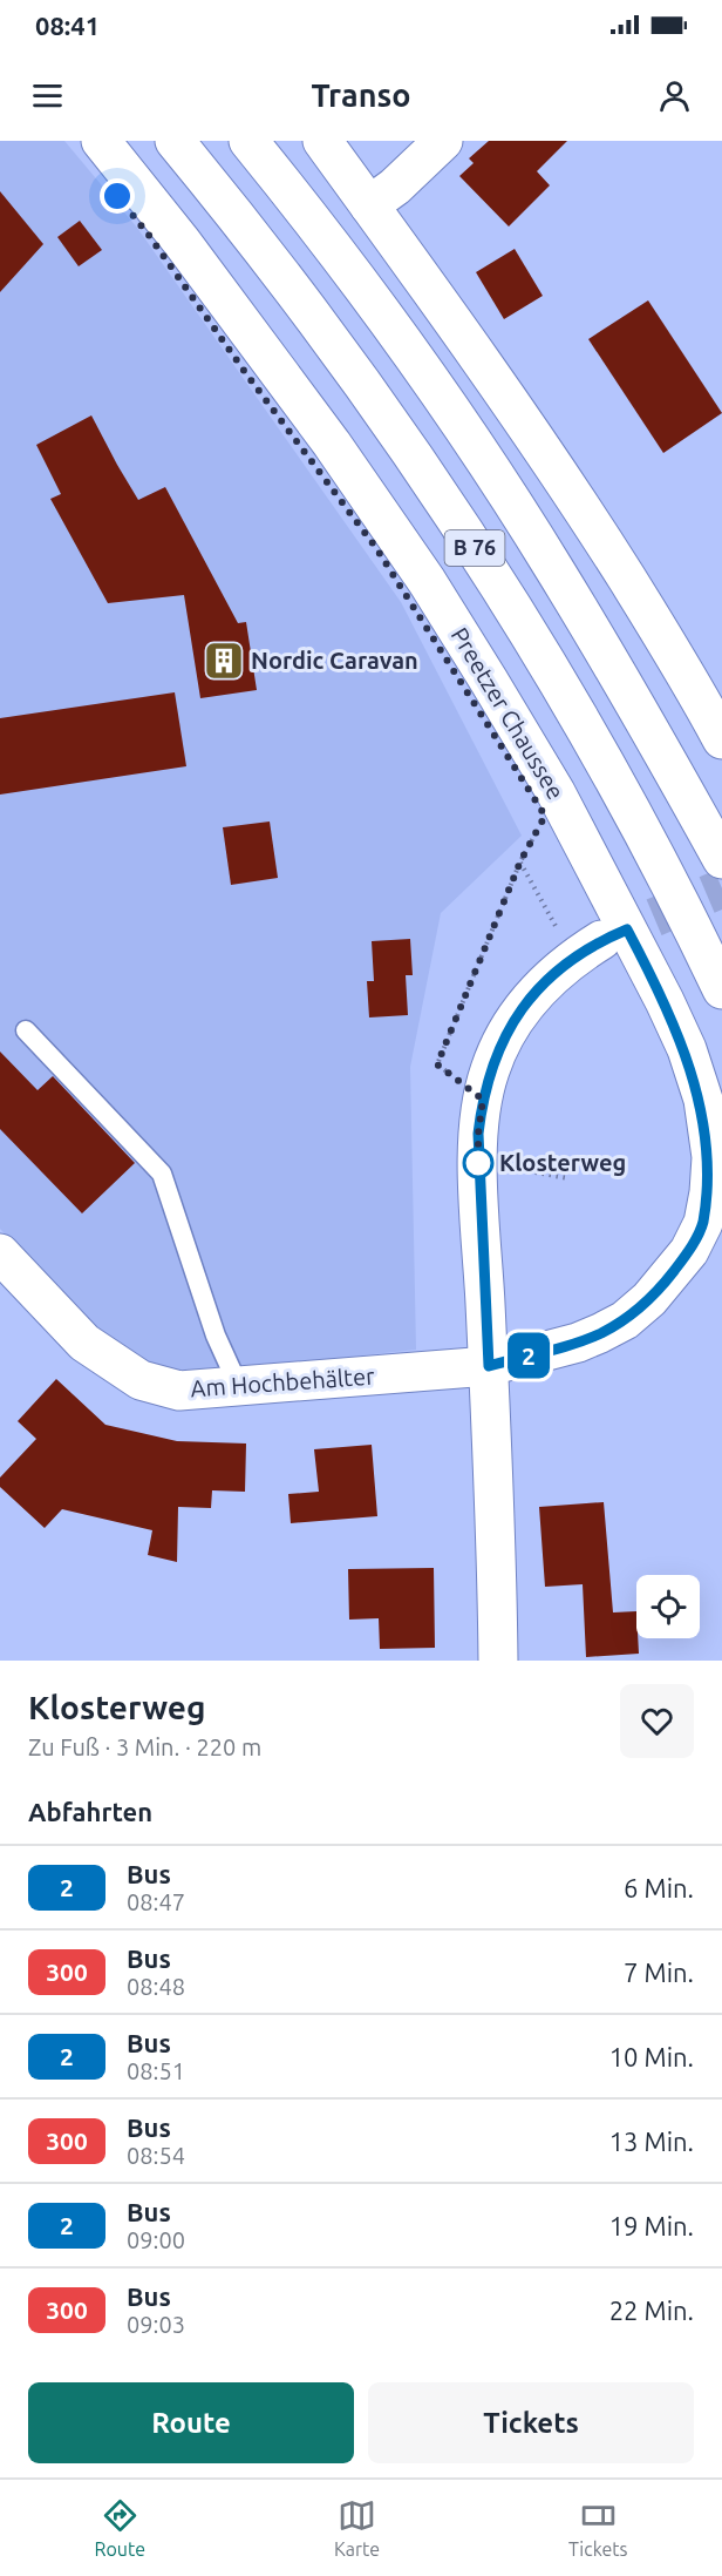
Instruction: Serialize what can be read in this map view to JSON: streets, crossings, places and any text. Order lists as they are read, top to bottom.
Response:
{
  "streets": {
    "main road": ["B 76", "Preetzer Chaussee", "Am Hochbehälter"]
  },
  "crossings": [
    ["Preetzer Chaussee", "Am Hochbehälter"]
  ],
  "places": {
    "building": ["Nordic Caravan"],
    "other": ["Klosterweg"]
  },
  "lines": ["bus line 2"],
  "page": {
    "status": "08:41",
    "header": "Transo",
    "on_map": "2",
    "heading": [
      ["Klosterweg", "Zu Fuß · 3 Min. · 220 m"],
      "Abfahrten"
    ],
    "list": [
      {
        "mark": "2",
        "name": "Bus",
        "note": "08:47",
        "value": "6 Min."
      },
      {
        "mark": "300",
        "name": "Bus",
        "note": "08:48",
        "value": "7 Min."
      },
      {
        "mark": "2",
        "name": "Bus",
        "note": "08:51",
        "value": "10 Min."
      },
      {
        "mark": "300",
        "name": "Bus",
        "note": "08:54",
        "value": "13 Min."
      },
      {
        "mark": "2",
        "name": "Bus",
        "note": "09:00",
        "value": "19 Min."
      },
      {
        "mark": "300",
        "name": "Bus",
        "note": "09:03",
        "value": "22 Min."
      }
    ],
    "buttons": ["Route", "Tickets"],
    "tabs": ["Route", "Karte", "Tickets"]
  }
}
